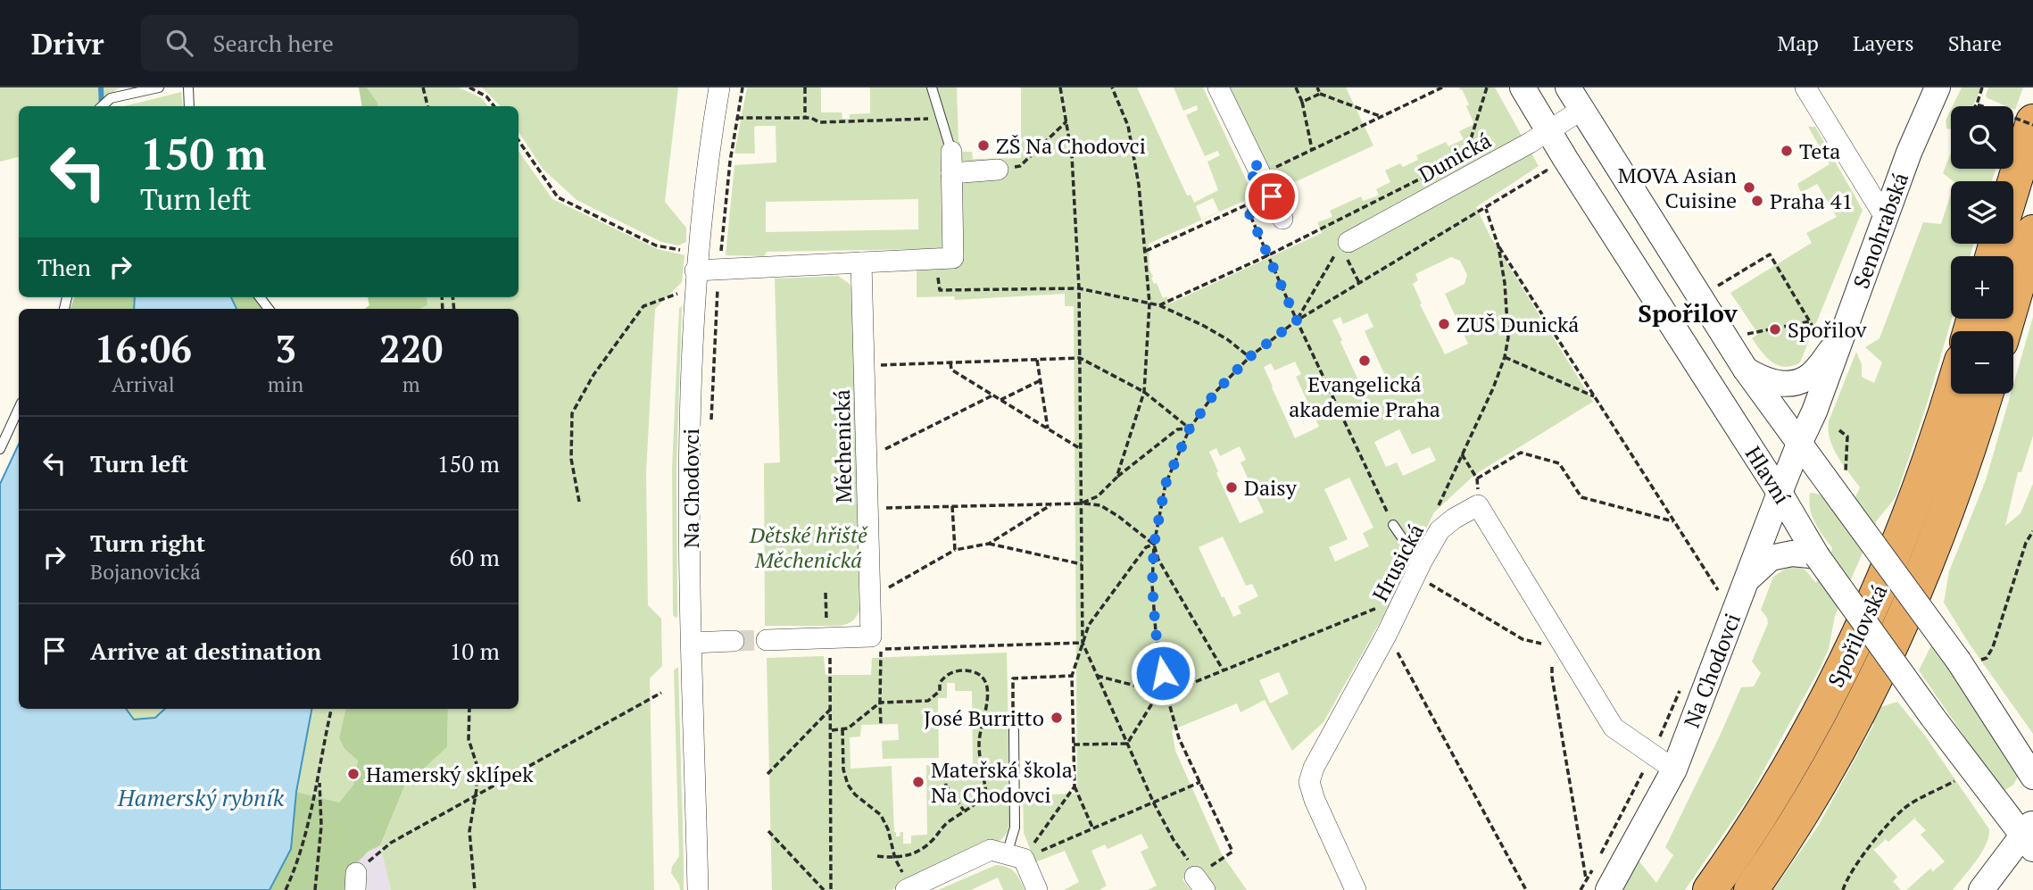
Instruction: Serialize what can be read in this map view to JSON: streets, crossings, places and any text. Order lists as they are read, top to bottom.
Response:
{
  "streets": {
    "highway": ["Spořilovská"],
    "street": [
      "Dunická",
      "Senohrabská",
      "Měchenická",
      "Hlavní",
      "Na Chodovci",
      "Hrusická"
    ]
  },
  "crossings": [
    ["Dunická", "Hlavní"],
    ["Senohrabská", "Hlavní"],
    ["Senohrabská", "Na Chodovci"],
    ["Hlavní", "Na Chodovci"]
  ],
  "districts": ["Spořilov"],
  "water": ["Hamerský rybník"],
  "parks": ["Dětské hřiště Měchenická"],
  "places": [
    "ZŠ Na Chodovci",
    "Teta",
    "MOVA Asian Cuisine",
    "Praha 41",
    "ZUŠ Dunická",
    "Spořilov",
    "Evangelická akademie Praha",
    "Daisy",
    "José Burritto",
    "Hamerský sklípek",
    "Mateřská škola Na Chodovci"
  ],
  "page": {
    "header": "Drivr",
    "search": "Search here",
    "nav": ["Map", "Layers", "Share"],
    "map_buttons": ["+", "−"],
    "turn": ["150 m", "Turn left"],
    "then": "Then",
    "eta": [
      "16:06",
      "Arrival",
      "3",
      "min",
      "220",
      "m"
    ],
    "list": [
      {
        "name": "Turn left",
        "value": "150 m"
      },
      {
        "name": "Turn right",
        "note": "Bojanovická",
        "value": "60 m"
      },
      {
        "name": "Arrive at destination",
        "value": "10 m"
      }
    ]
  }
}
